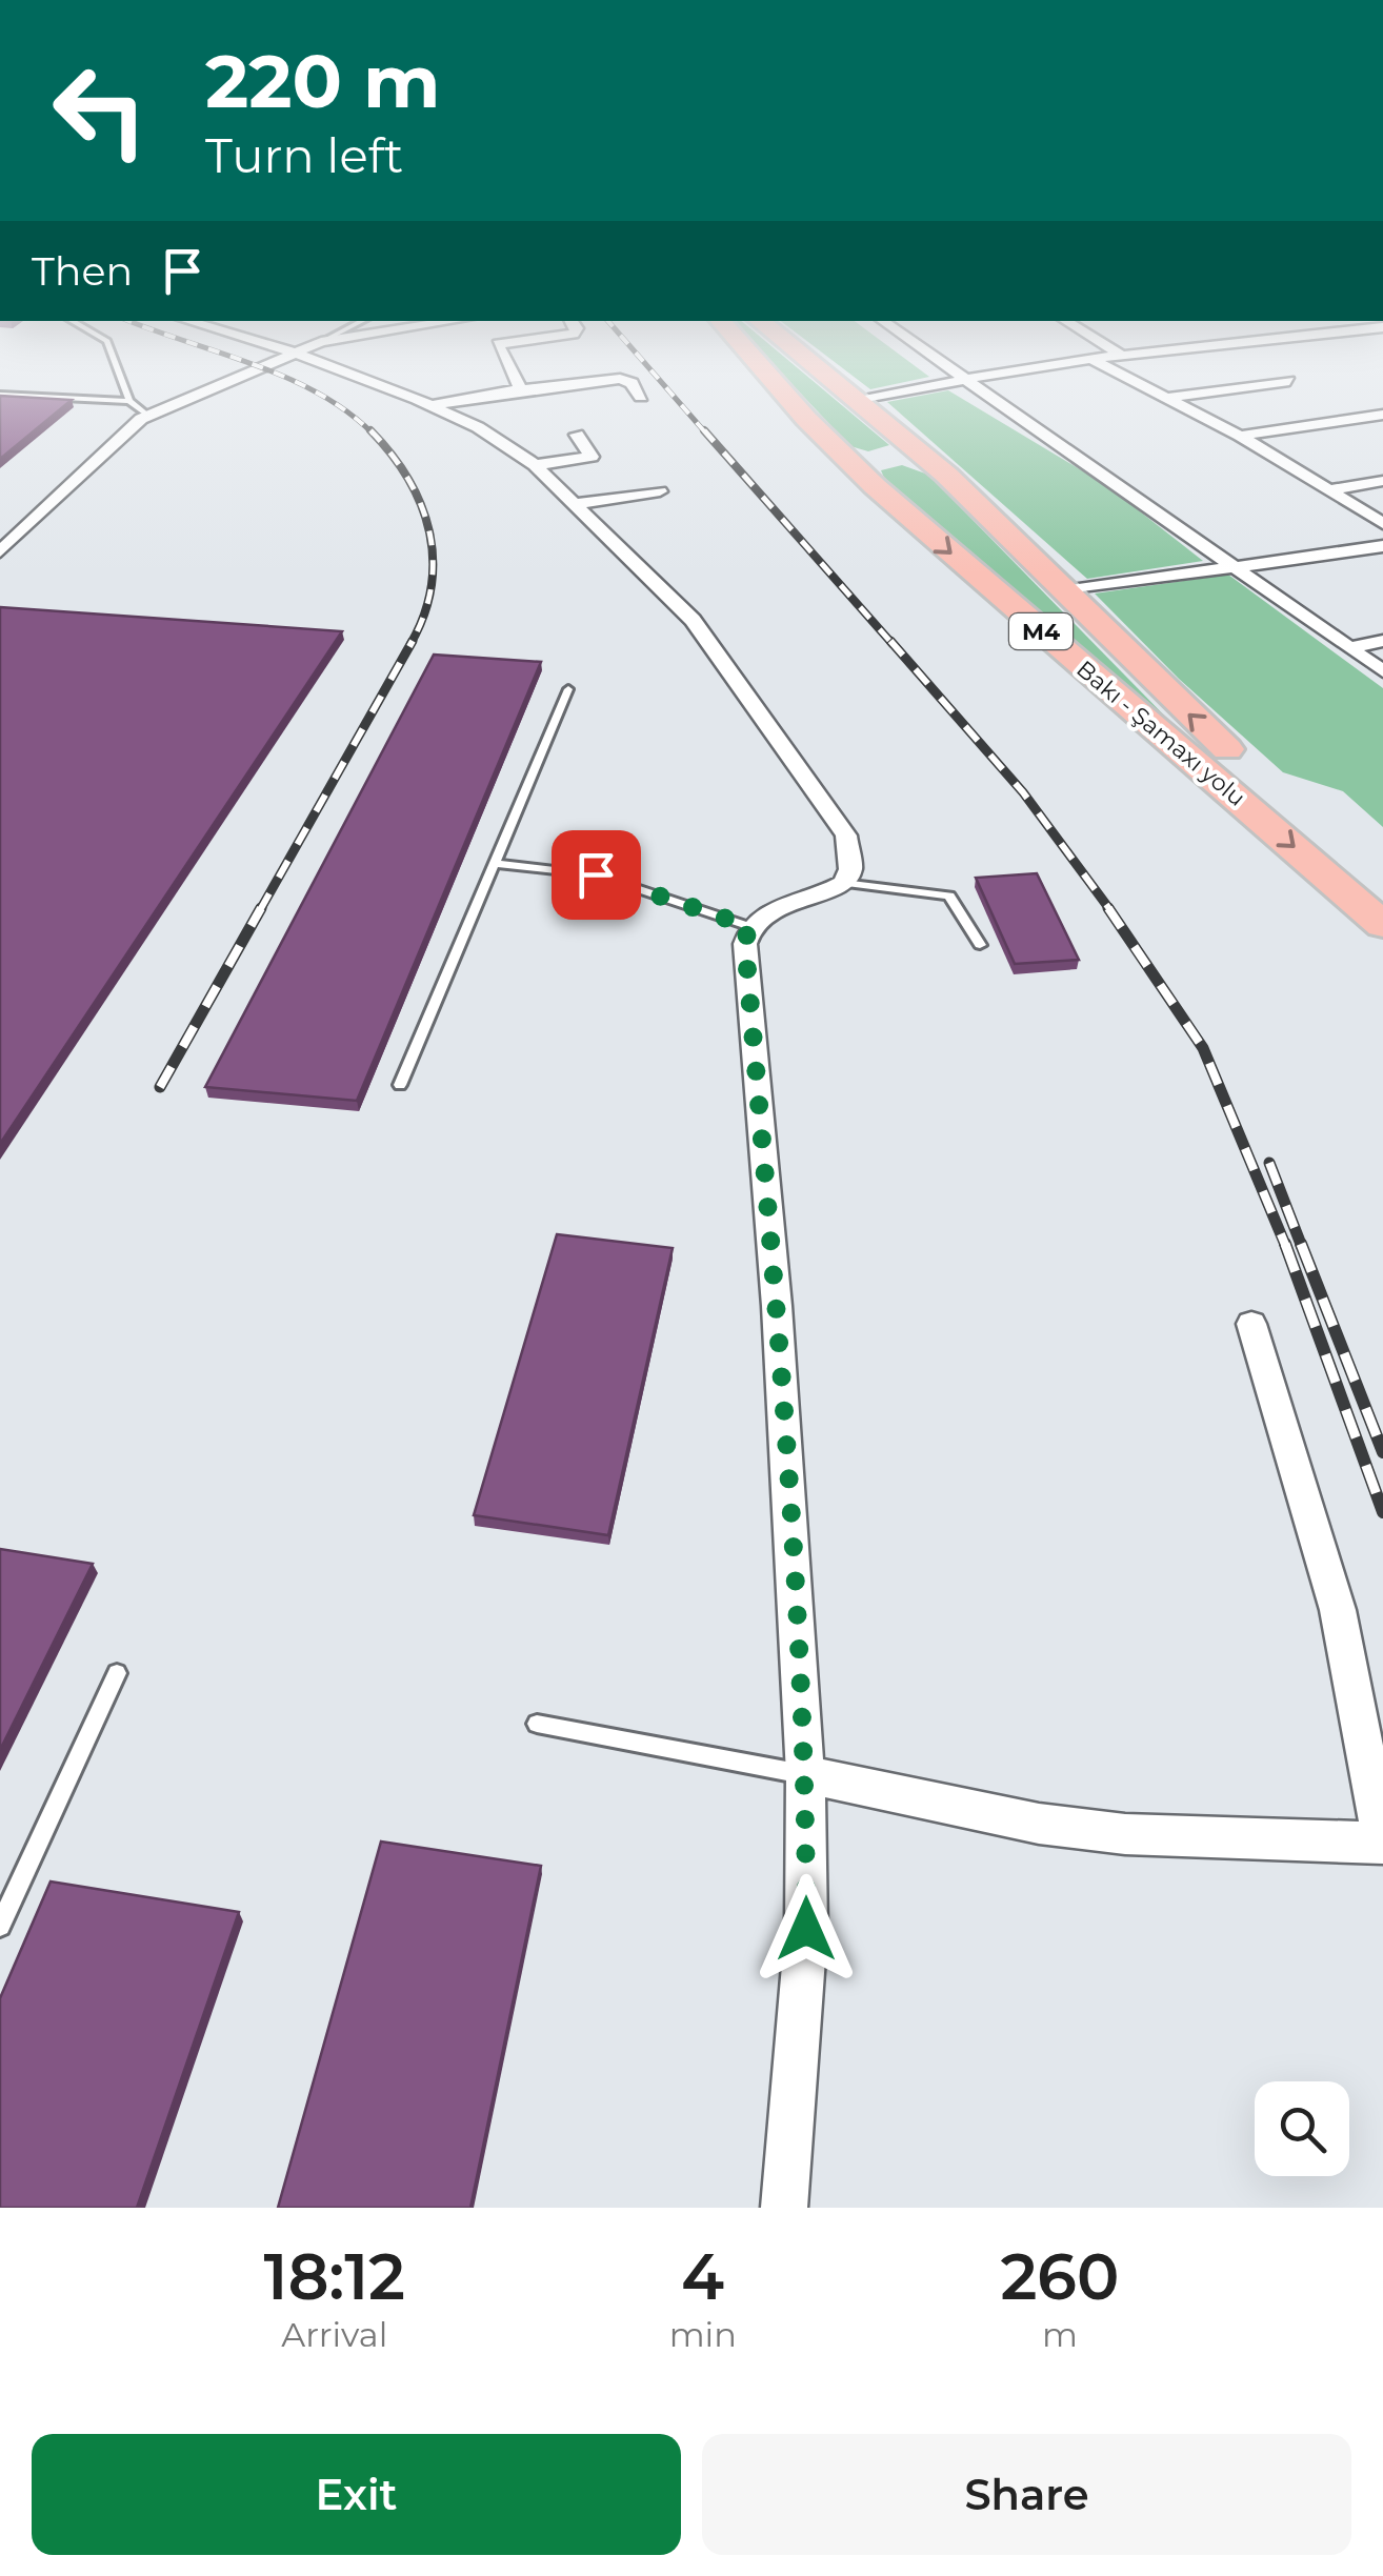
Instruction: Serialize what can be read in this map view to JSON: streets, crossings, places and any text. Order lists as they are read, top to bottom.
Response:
{
  "streets": {
    "highway": ["M4", "Bakı - Şamaxı yolu"]
  },
  "page": {
    "turn": ["220 m", "Turn left"],
    "then": "Then",
    "eta": [
      "18:12",
      "Arrival",
      "4",
      "min",
      "260",
      "m"
    ],
    "buttons": ["Exit", "Share"]
  }
}
